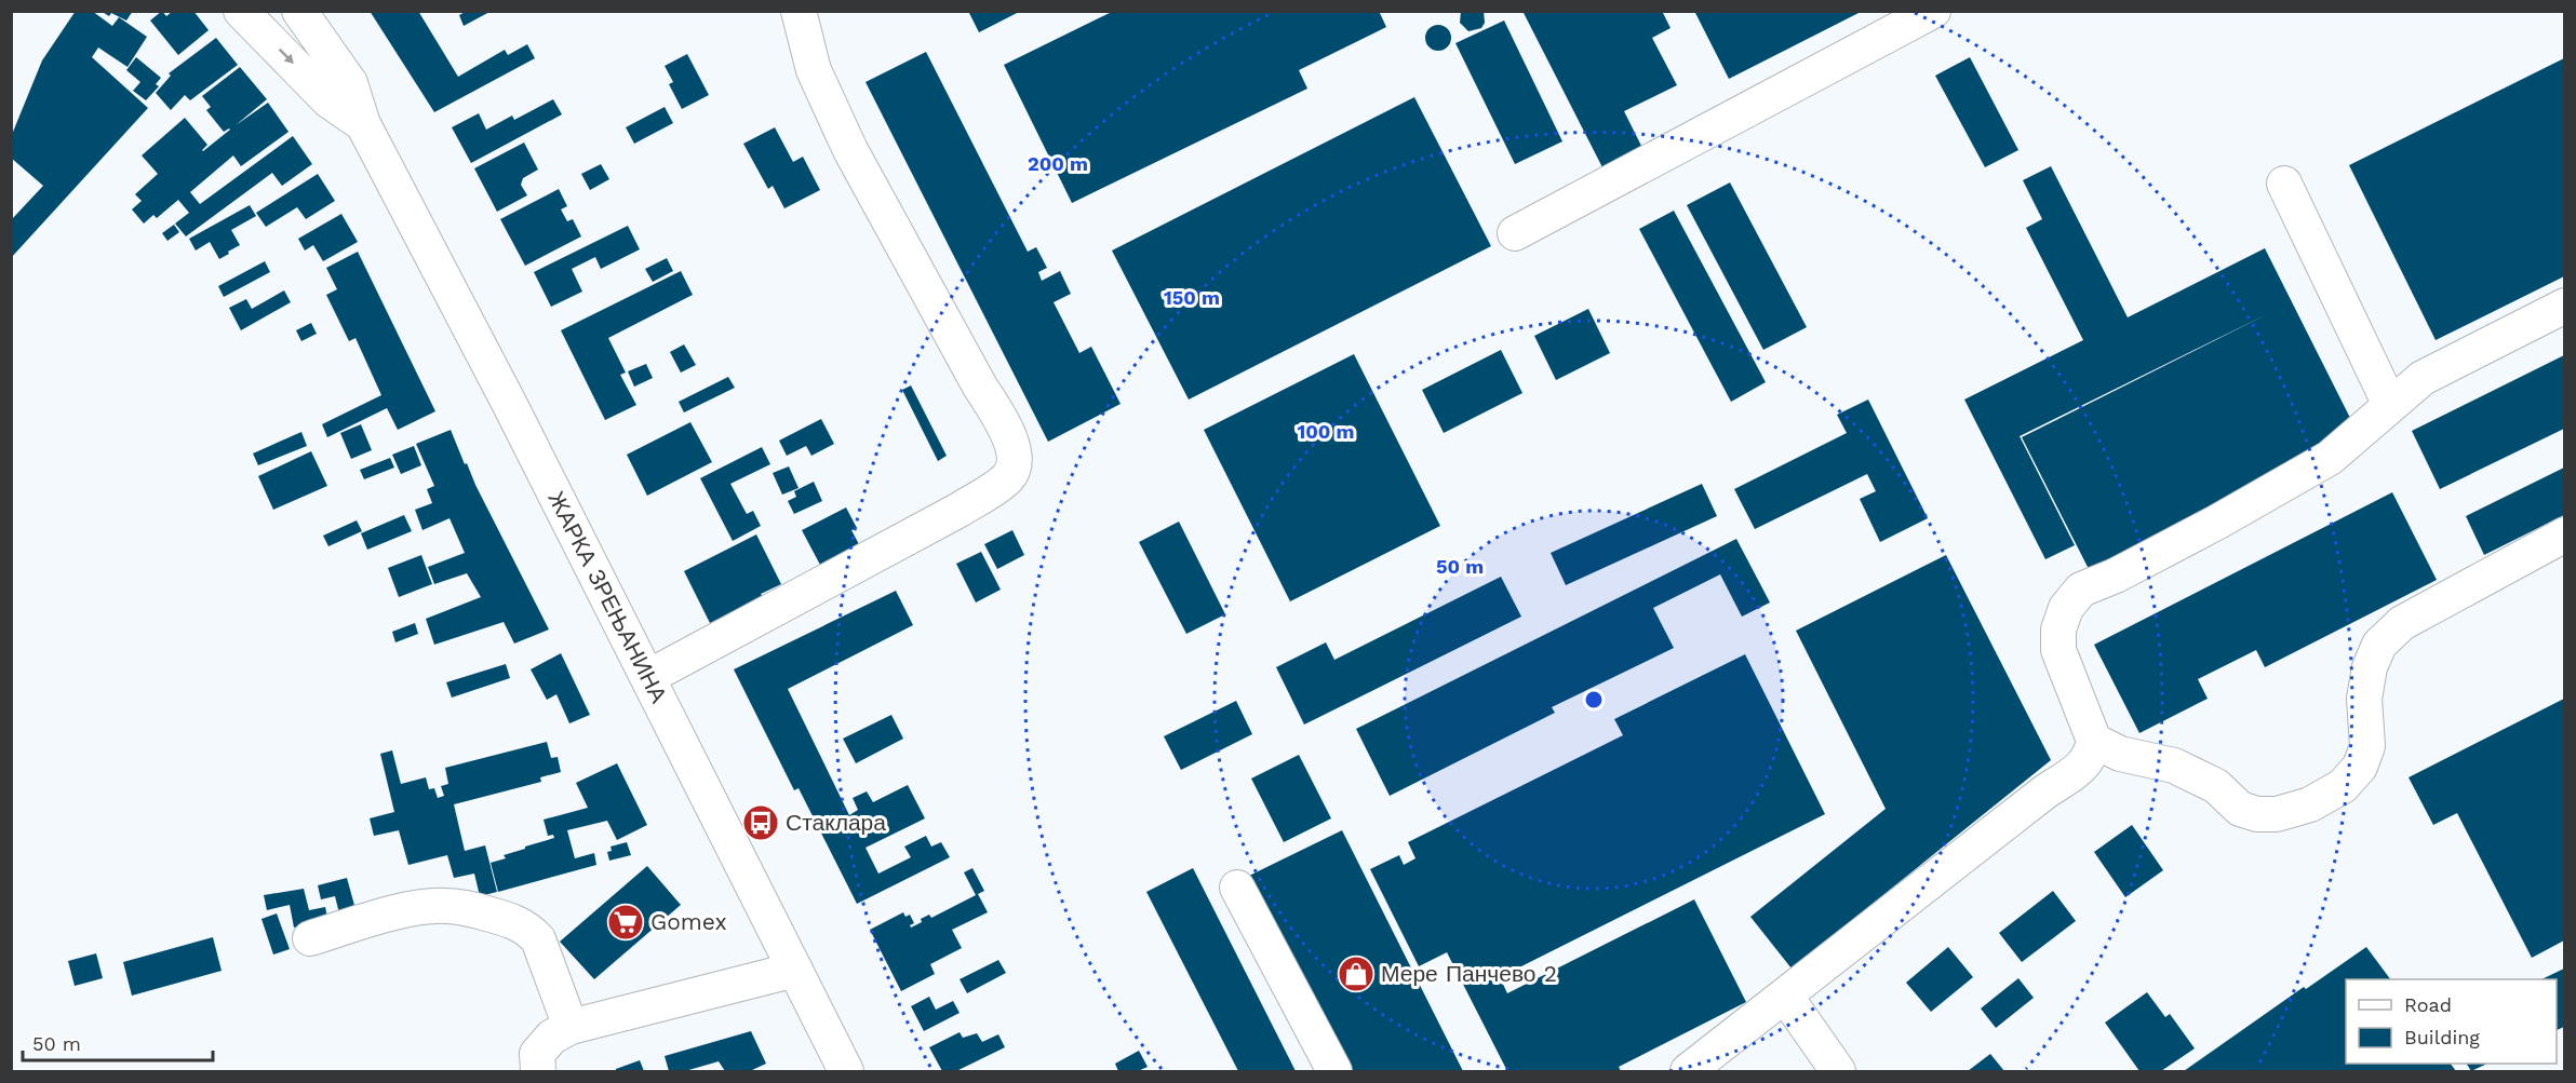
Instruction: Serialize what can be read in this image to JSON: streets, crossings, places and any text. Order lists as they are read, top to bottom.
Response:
{
  "streets": {
    "street": ["ЖАРКА ЗРЕЊАНИНА"]
  },
  "places": {
    "bus stop": ["Стаклара"],
    "supermarket": ["Gomex"],
    "shop": ["Мере Панчево 2"]
  },
  "legend": ["Road", "Building"],
  "scale_bar": "50 m",
  "rings": [
    "200 m",
    "150 m",
    "100 m",
    "50 m"
  ]
}
